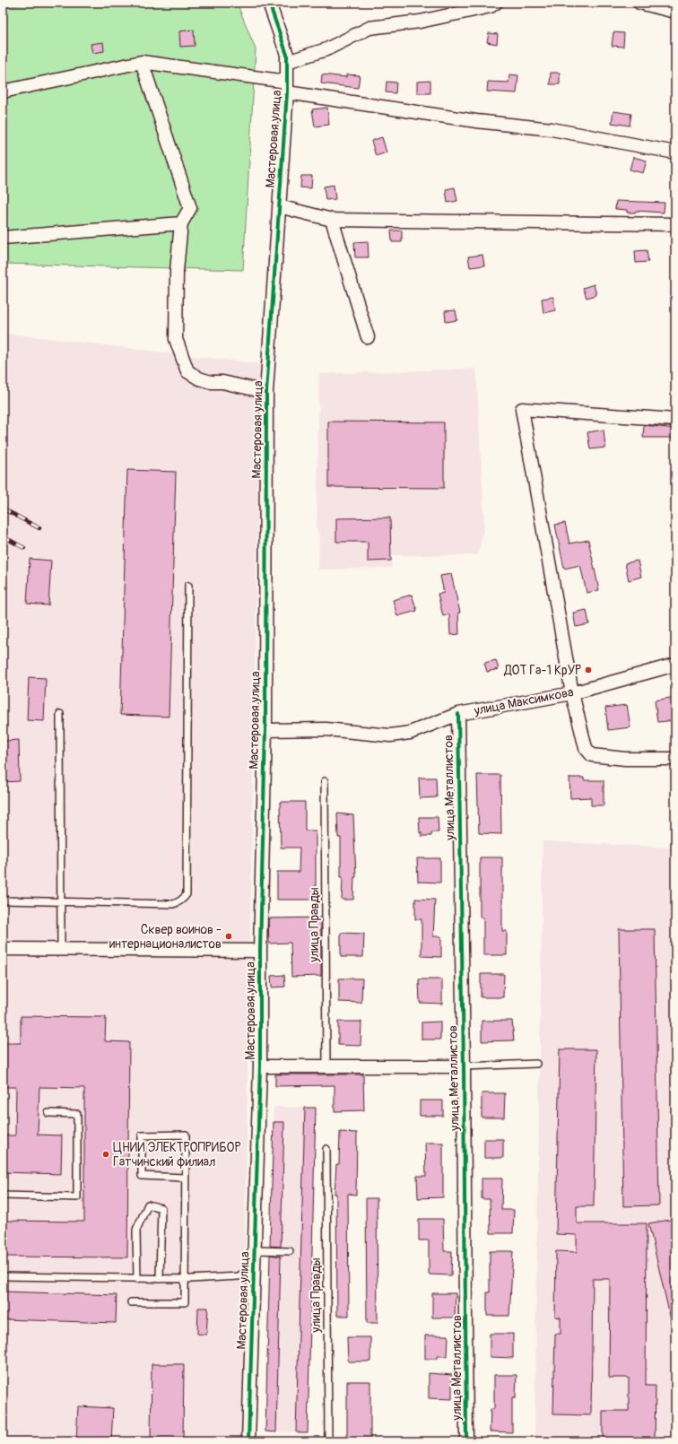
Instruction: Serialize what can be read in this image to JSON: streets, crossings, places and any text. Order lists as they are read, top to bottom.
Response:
{
  "streets": {
    "street": ["Мастеровая улица", "улица Максимкова", "улица Металлистов"],
    "lane": ["улица Правды"]
  },
  "crossings": [
    ["Мастеровая улица", "улица Максимкова"],
    ["улица Максимкова", "улица Металлистов"]
  ],
  "places": ["ДОТ Га-1 КрУР", "Сквер воинов - интернационалистов", "ЦНИИ ЭЛЕКТРОПРИБОР Гатчинский филиал"]
}
